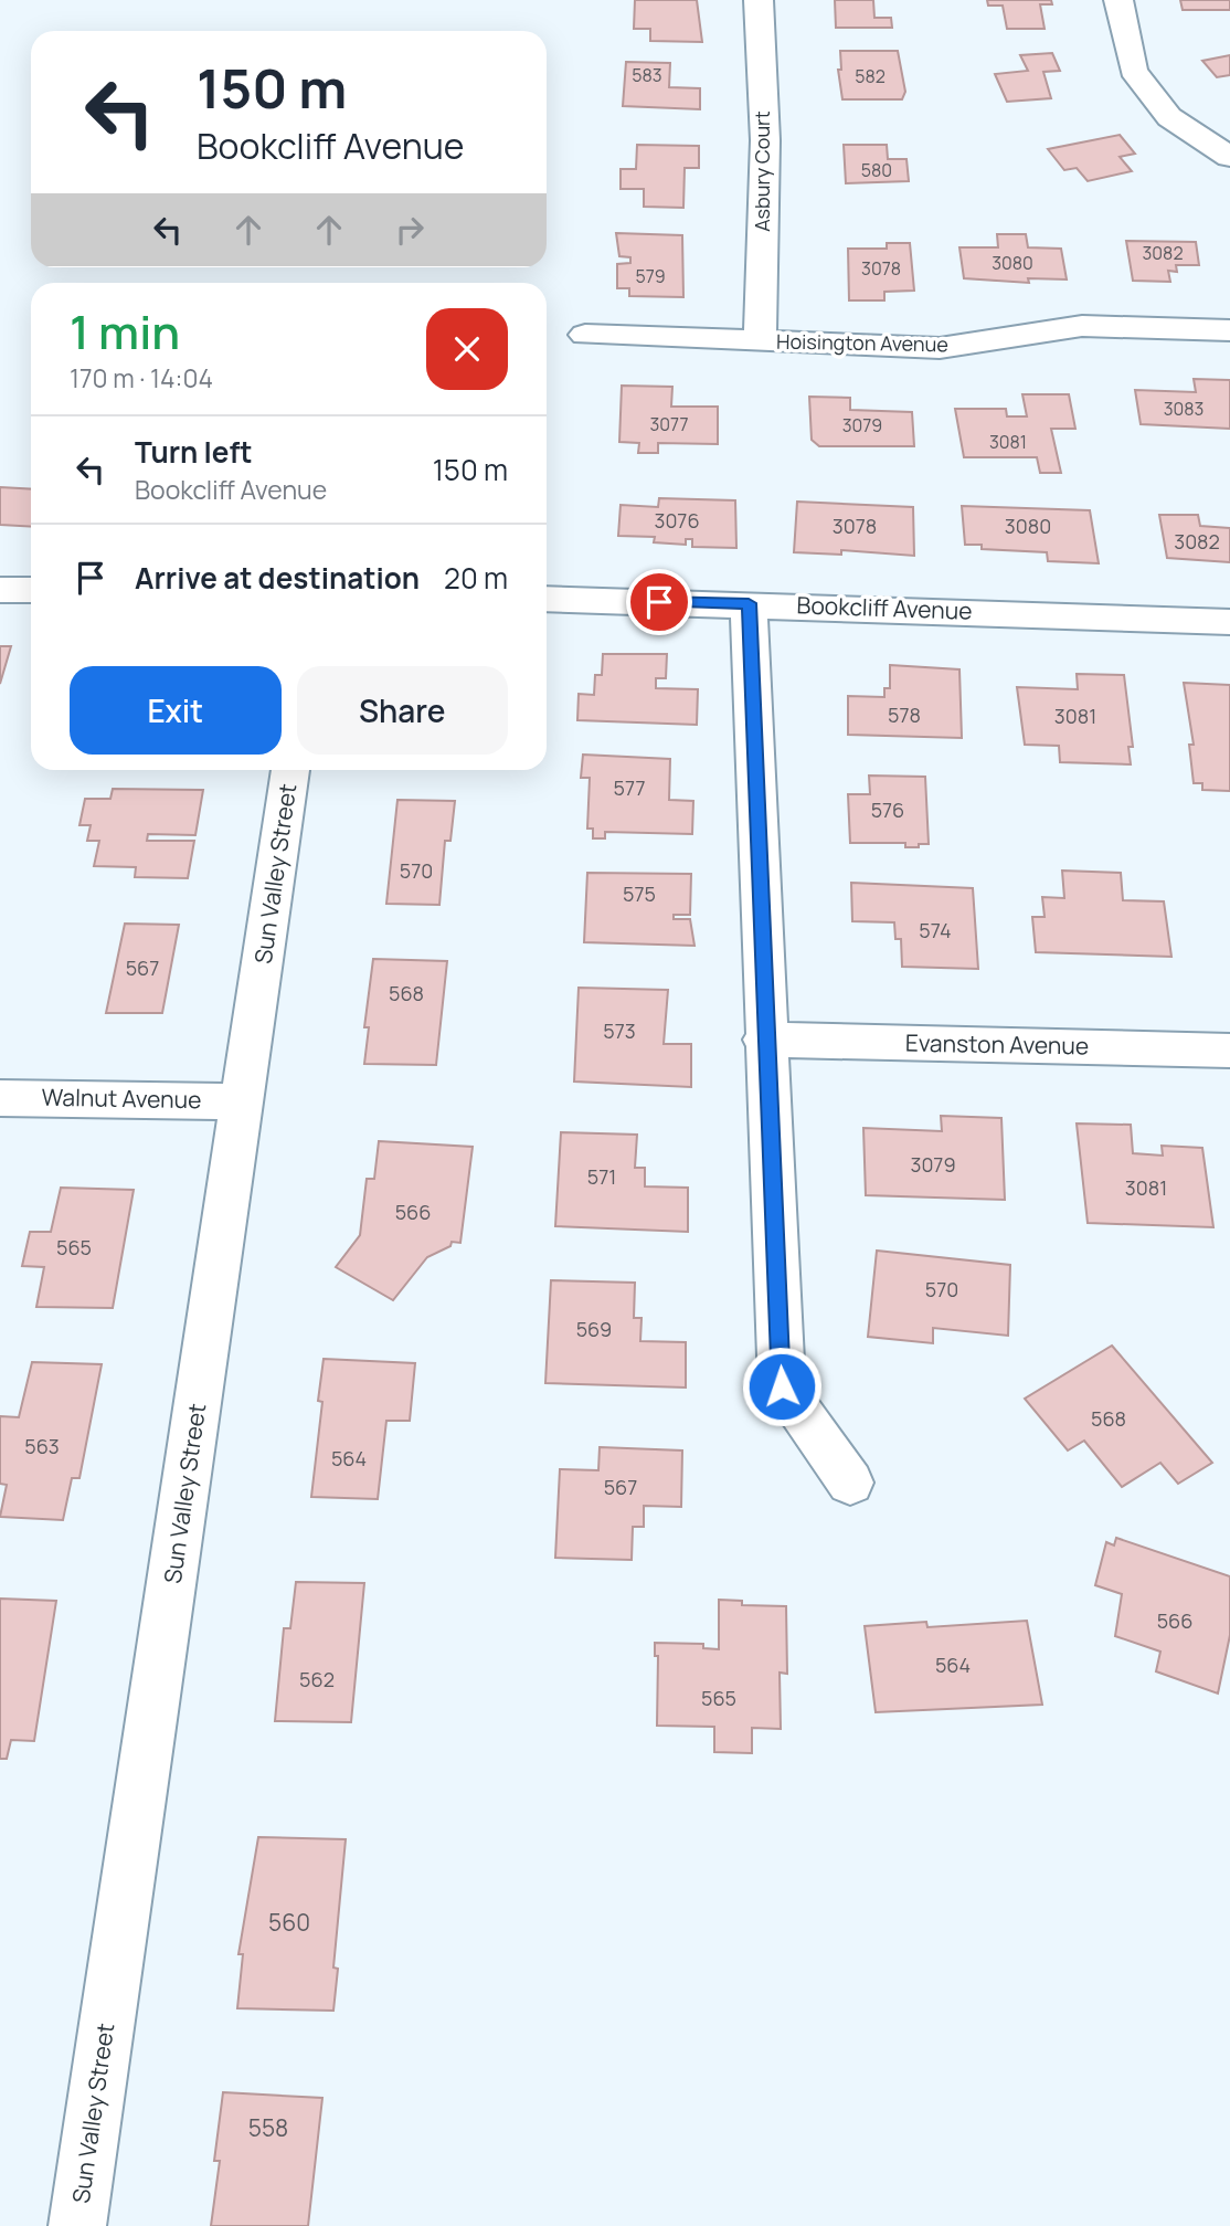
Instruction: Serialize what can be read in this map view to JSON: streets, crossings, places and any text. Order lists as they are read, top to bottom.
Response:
{
  "streets": {
    "street": [
      "Asbury Court",
      "Hoisington Avenue",
      "Bookcliff Avenue",
      "Sun Valley Street",
      "Evanston Avenue",
      "Walnut Avenue"
    ]
  },
  "crossings": [
    ["Asbury Court", "Hoisington Avenue"],
    ["Sun Valley Street", "Walnut Avenue"]
  ],
  "house_numbers": [
    "583",
    "582",
    "580",
    "3082",
    "3080",
    "3078",
    "579",
    "3083",
    "3077",
    "3079",
    "3081",
    "3076",
    "3078",
    "3080",
    "3082",
    "578",
    "3081",
    "577",
    "576",
    "570",
    "575",
    "574",
    "567",
    "568",
    "573",
    "3079",
    "571",
    "3081",
    "566",
    "565",
    "570",
    "569",
    "568",
    "563",
    "564",
    "567",
    "566",
    "564",
    "562",
    "565",
    "560",
    "558"
  ],
  "page": {
    "turn": ["150 m", "Bookcliff Avenue"],
    "heading": ["1 min", "170 m · 14:04"],
    "list": [
      {
        "name": "Turn left",
        "note": "Bookcliff Avenue",
        "value": "150 m"
      },
      {
        "name": "Arrive at destination",
        "value": "20 m"
      }
    ],
    "buttons": ["Exit", "Share"]
  }
}
